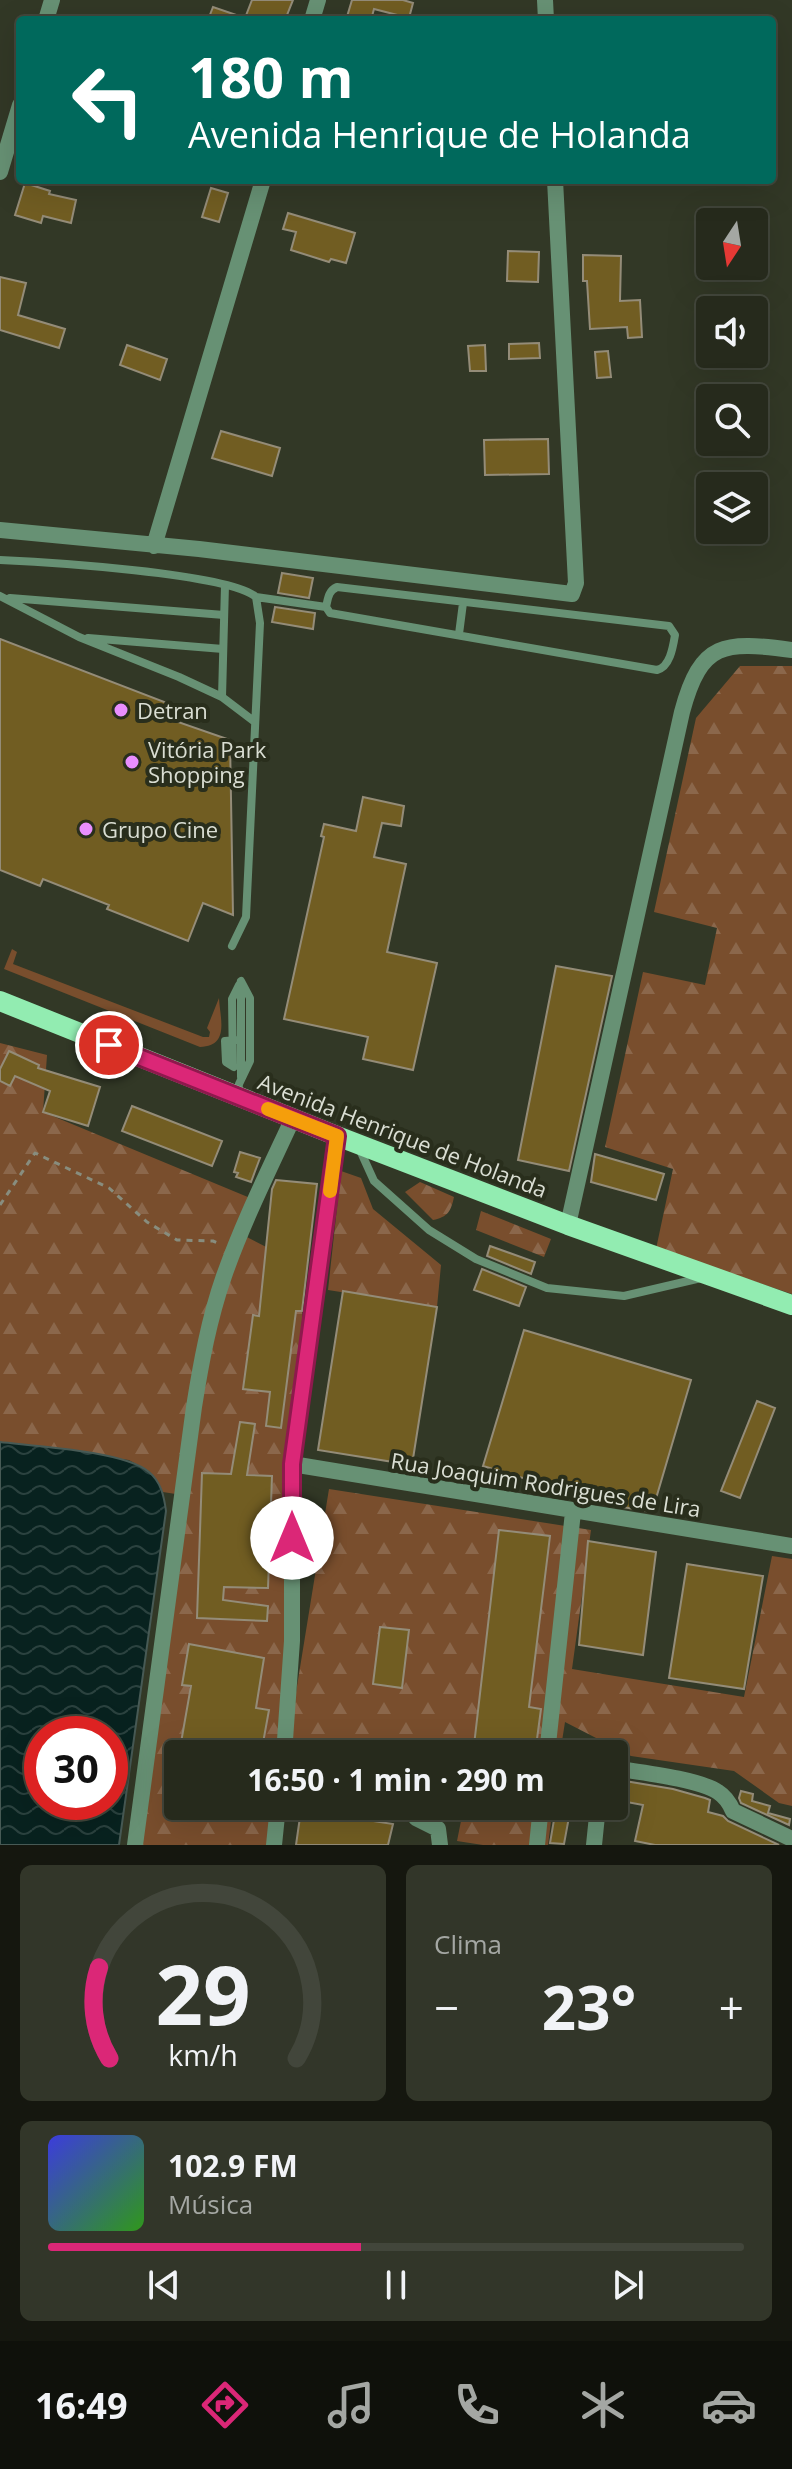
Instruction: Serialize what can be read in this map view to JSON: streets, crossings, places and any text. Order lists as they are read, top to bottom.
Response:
{
  "streets": {
    "main road": ["Avenida Henrique de Holanda"],
    "street": ["Rua Joaquim Rodrigues de Lira"]
  },
  "places": ["Detran", "Vitória Park Shopping", "Grupo Cine"],
  "north": "bottom",
  "page": {
    "turn": ["180 m", "Avenida Henrique de Holanda"],
    "limit": "30",
    "trip": "16:50 · 1 min · 290 m",
    "tile": "Clima",
    "heat": ["−", "23°", "+"],
    "song": ["102.9 FM", "Música"],
    "tabs": "16:49",
    "gauge": ["29", "km/h"]
  }
}
